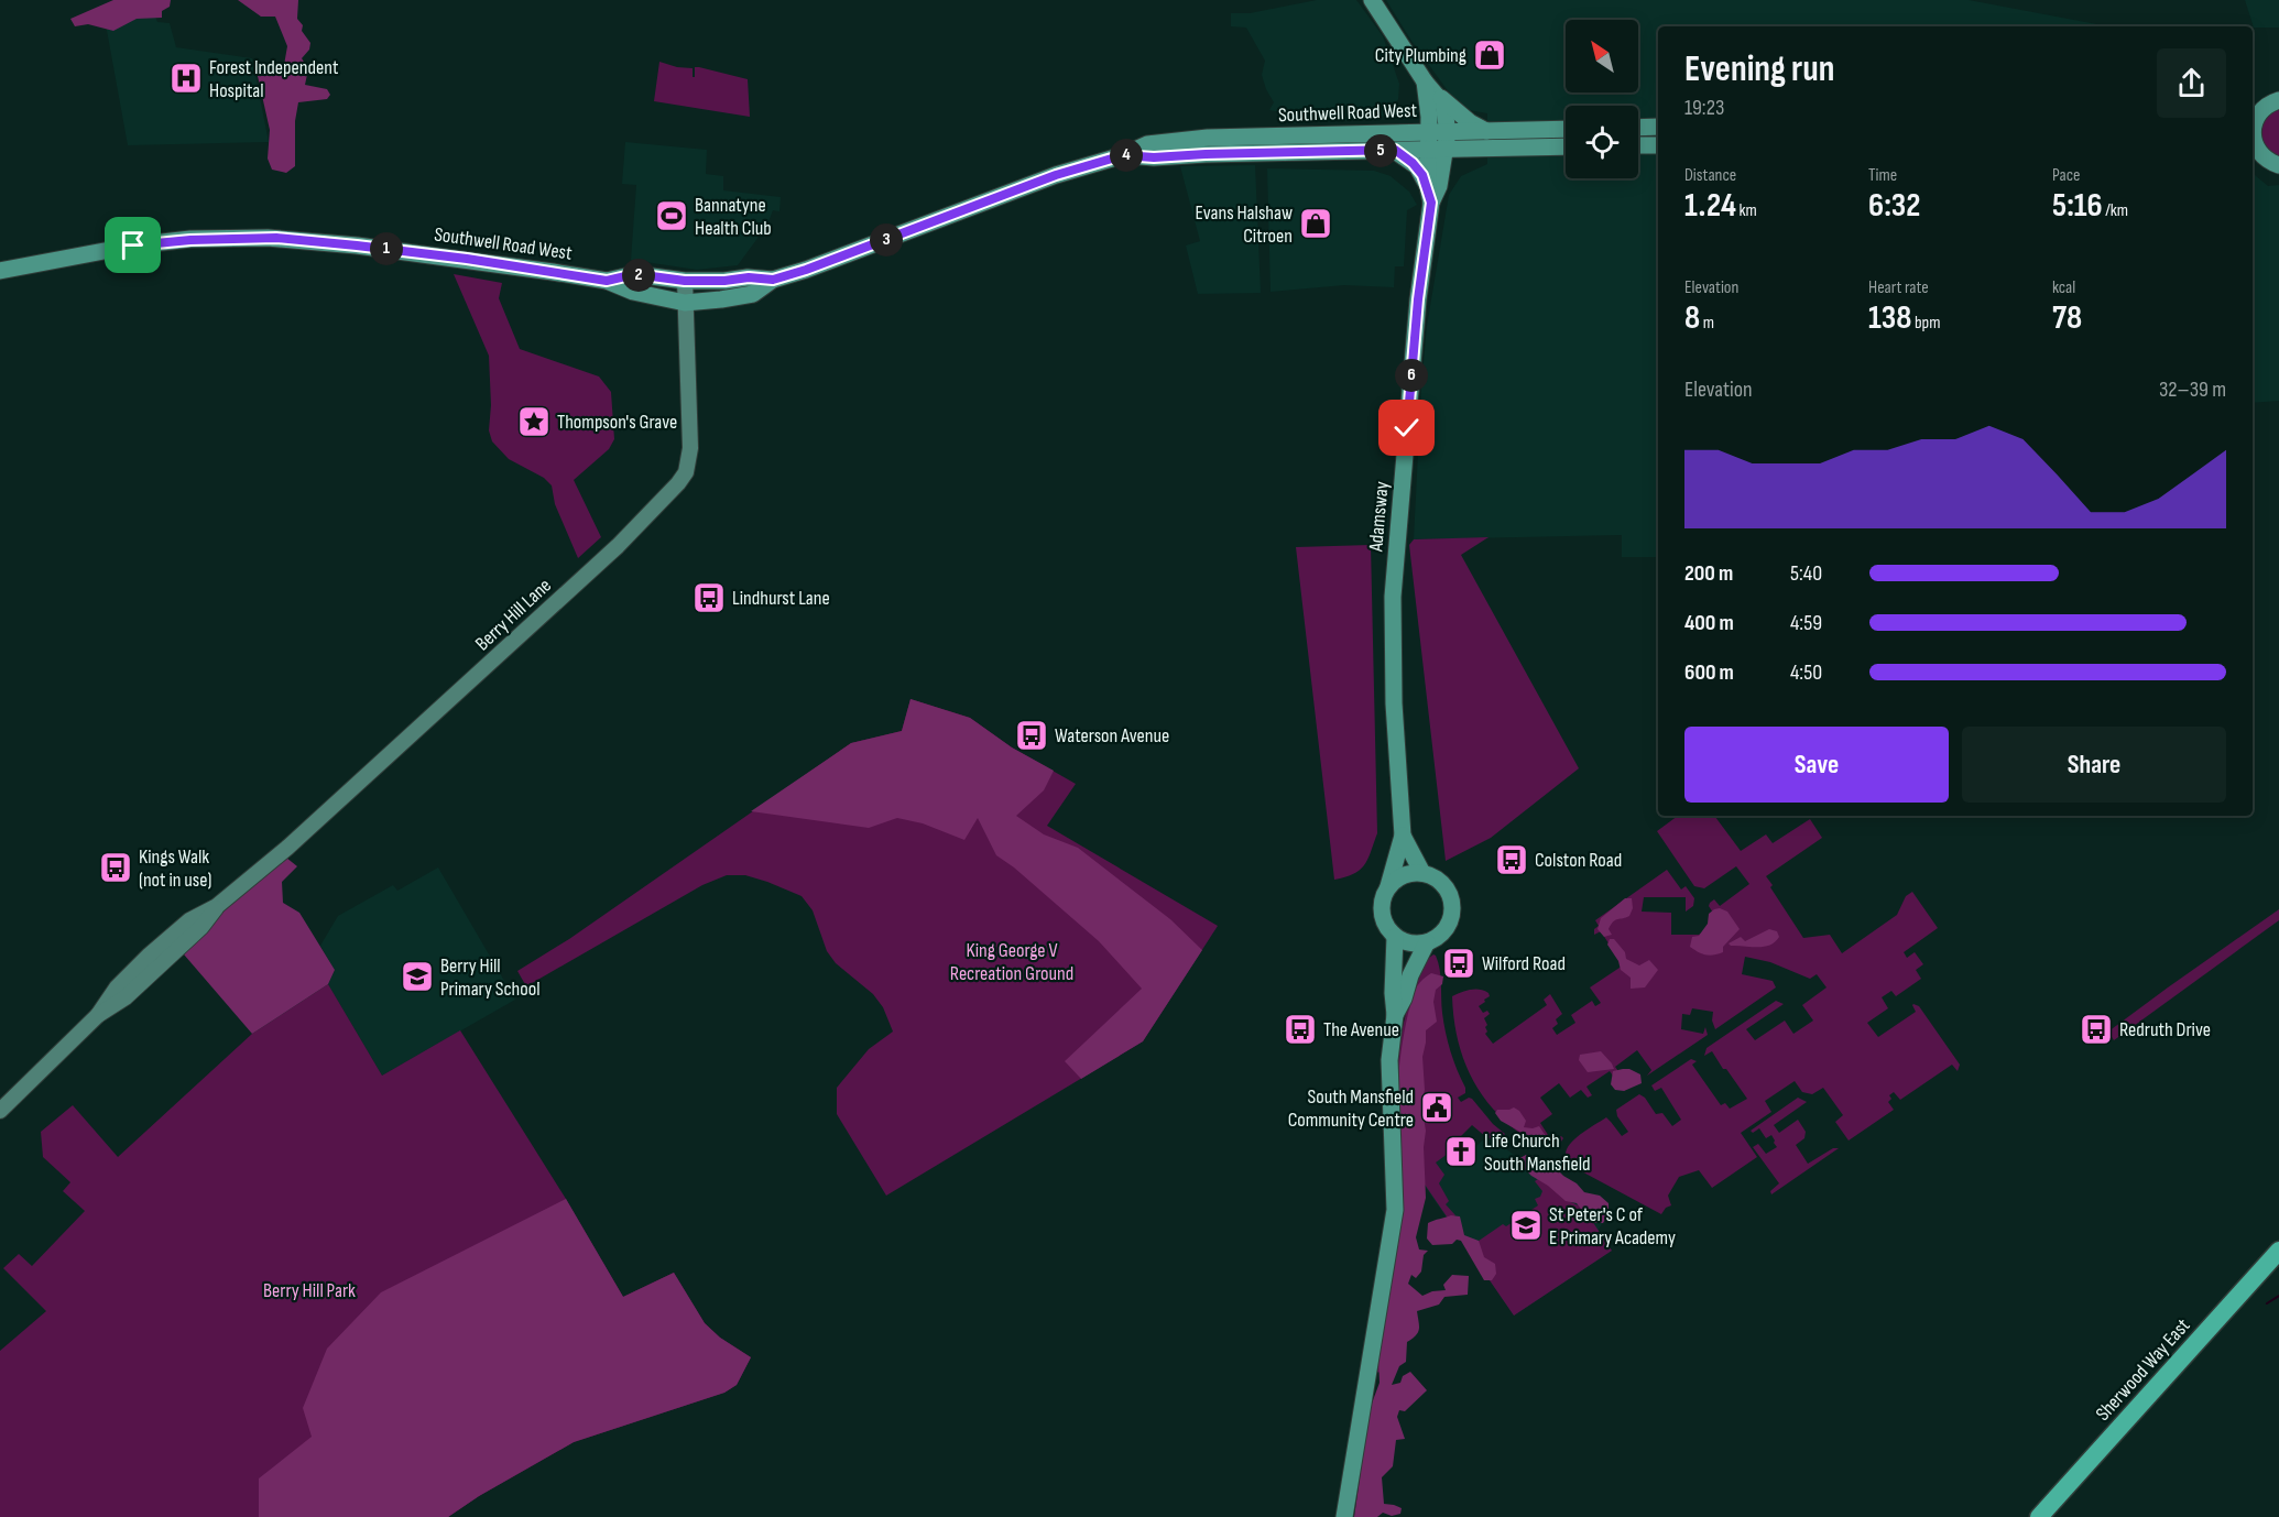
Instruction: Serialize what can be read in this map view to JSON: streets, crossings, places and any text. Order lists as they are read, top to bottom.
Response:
{
  "streets": {
    "highway": ["Sherwood Way East"],
    "main road": ["Southwell Road West", "Adamsway"],
    "street": ["Berry Hill Lane"]
  },
  "crossings": [
    ["Southwell Road West", "Adamsway"],
    ["Southwell Road West", "Berry Hill Lane"]
  ],
  "parks": ["King George V Recreation Ground", "Berry Hill Park"],
  "places": {
    "shop": ["City Plumbing", "Evans Halshaw Citroen"],
    "hospital": ["Forest Independent Hospital"],
    "sports": ["Bannatyne Health Club"],
    "place": ["Thompson's Grave"],
    "bus stop": [
      "Lindhurst Lane",
      "Waterson Avenue",
      "Colston Road",
      "Kings Walk (not in use)",
      "Wilford Road",
      "The Avenue",
      "Redruth Drive"
    ],
    "school or university": ["Berry Hill Primary School", "St Peter's C of E Primary Academy"],
    "public building": ["South Mansfield Community Centre"],
    "church": ["Life Church South Mansfield"]
  },
  "north": "top left",
  "page": {
    "heading": ["Evening run", "19:23"],
    "pins": [
      "5",
      "4",
      "3",
      "1",
      "2",
      "6"
    ],
    "stats": [
      ["Distance", "1.24 km"],
      ["Time", "6:32"],
      ["Pace", "5:16 /km"],
      ["Elevation", "8 m"],
      ["Heart rate", "138 bpm"],
      ["kcal", "78"]
    ],
    "chart": ["Elevation", "32–39 m"],
    "list": [
      {
        "name": "200 m",
        "note": "5:40"
      },
      {
        "name": "400 m",
        "note": "4:59"
      },
      {
        "name": "600 m",
        "note": "4:50"
      }
    ],
    "buttons": ["Save", "Share"]
  }
}
